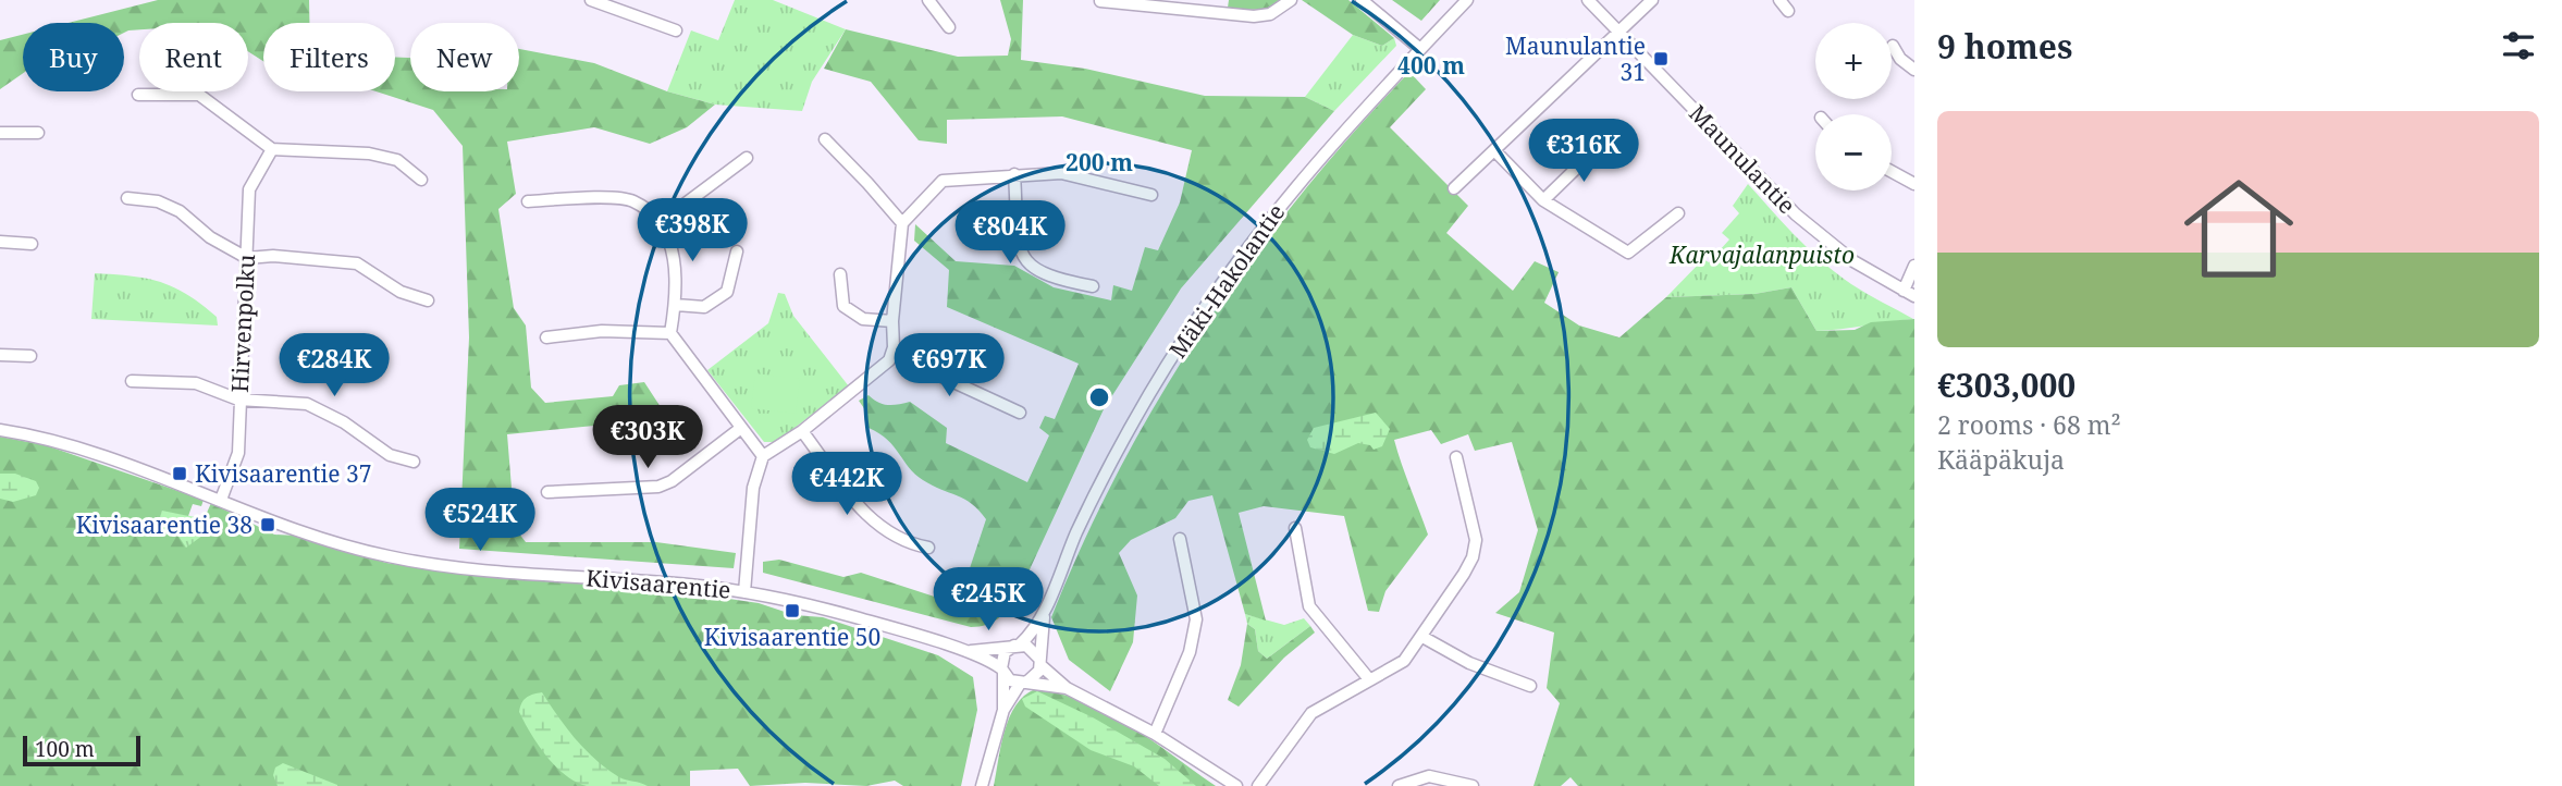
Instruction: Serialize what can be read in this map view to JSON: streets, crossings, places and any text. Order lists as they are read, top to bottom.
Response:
{
  "streets": {
    "street": [
      "Maunulantie",
      "Mäki-Hakolantie",
      "Hirvenpolku",
      "Kivisaarentie"
    ]
  },
  "crossings": [
    ["Mäki-Hakolantie", "Kivisaarentie"],
    ["Hirvenpolku", "Kivisaarentie"]
  ],
  "parks": ["Karvajalanpuisto"],
  "places": {
    "transit": [
      "Maunulantie 31",
      "Kivisaarentie 37",
      "Kivisaarentie 38",
      "Kivisaarentie 50"
    ]
  },
  "scale_bar": "100 m",
  "page": {
    "heading": "9 homes",
    "map_buttons": ["+", "−"],
    "chip": [
      "Buy",
      "Rent",
      "Filters",
      "New"
    ],
    "list": [
      {
        "name": "€303,000",
        "note": "2 rooms · 68 m² · Kääpäkuja"
      }
    ],
    "price": [
      "€316K",
      "€398K",
      "€804K",
      "€284K",
      "€697K",
      "€303K",
      "€442K",
      "€524K",
      "€245K"
    ],
    "scale": "100 m"
  },
  "rings": ["400 m", "200 m"]
}
